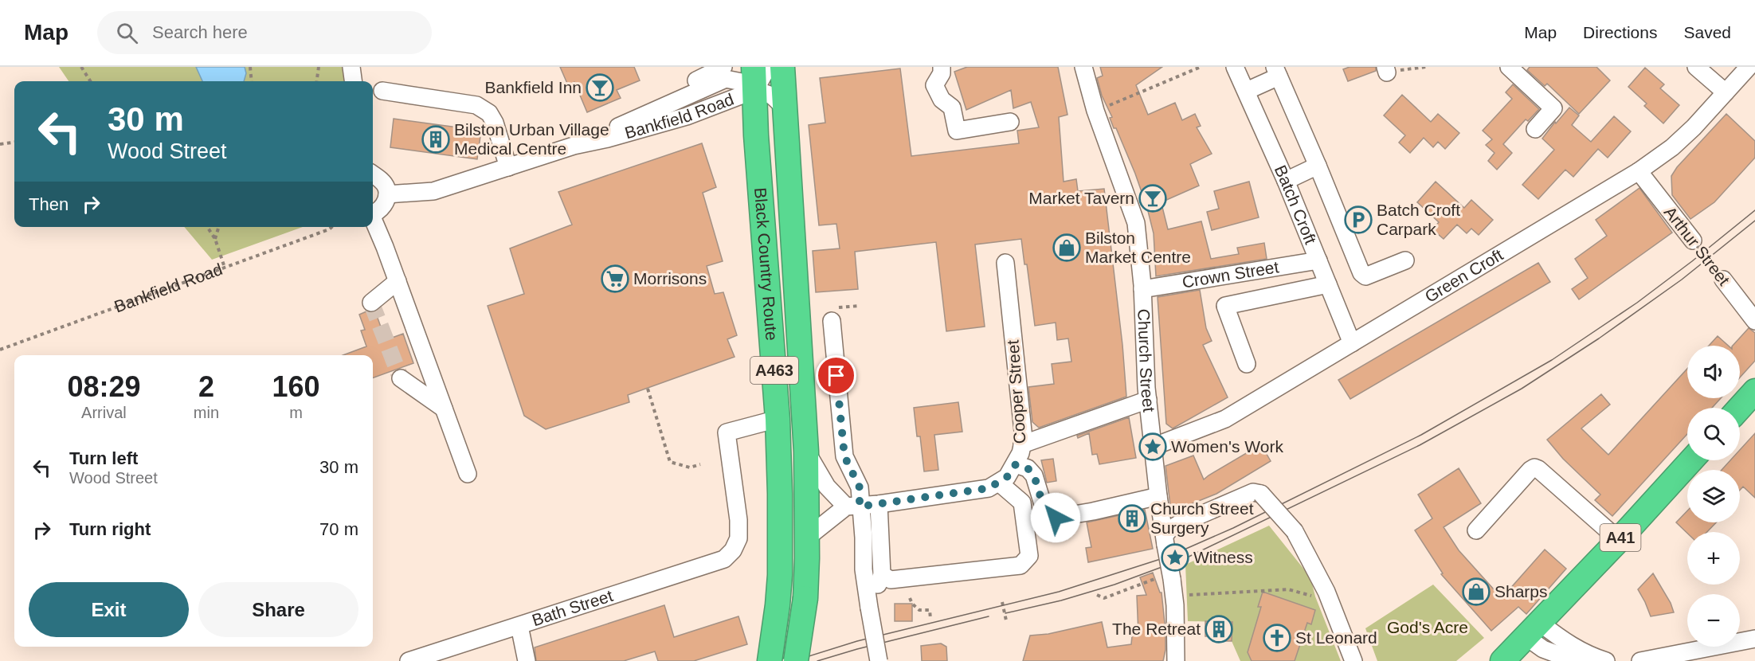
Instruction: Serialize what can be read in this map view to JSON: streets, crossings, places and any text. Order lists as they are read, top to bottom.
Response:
{
  "streets": {
    "highway": ["Black Country Route", "A463", "A41"],
    "street": [
      "Bankfield Road",
      "Batch Croft",
      "Arthur Street",
      "Crown Street",
      "Green Croft",
      "Church Street",
      "Cooper Street",
      "Bath Street"
    ]
  },
  "crossings": [
    ["Batch Croft", "Crown Street"],
    ["Batch Croft", "Green Croft"],
    ["Arthur Street", "Green Croft"],
    ["Black Country Route", "Bath Street"],
    ["Crown Street", "Church Street"],
    ["Green Croft", "Church Street"]
  ],
  "parks": ["God's Acre"],
  "places": {
    "bar": ["Bankfield Inn", "Market Tavern"],
    "building": ["Bilston Urban Village Medical Centre", "Church Street Surgery", "The Retreat"],
    "parking": ["Batch Croft Carpark"],
    "shop": ["Bilston Market Centre", "Sharps"],
    "supermarket": ["Morrisons"],
    "place": ["Women's Work", "Witness"],
    "church": ["St Leonard"]
  },
  "page": {
    "header": "Map",
    "search": "Search here",
    "nav": ["Map", "Directions", "Saved"],
    "turn": ["30 m", "Wood Street"],
    "then": "Then",
    "map_buttons": ["+", "−"],
    "eta": [
      "08:29",
      "Arrival",
      "2",
      "min",
      "160",
      "m"
    ],
    "list": [
      {
        "name": "Turn left",
        "note": "Wood Street",
        "value": "30 m"
      },
      {
        "name": "Turn right",
        "value": "70 m"
      }
    ],
    "buttons": ["Exit", "Share"]
  }
}
